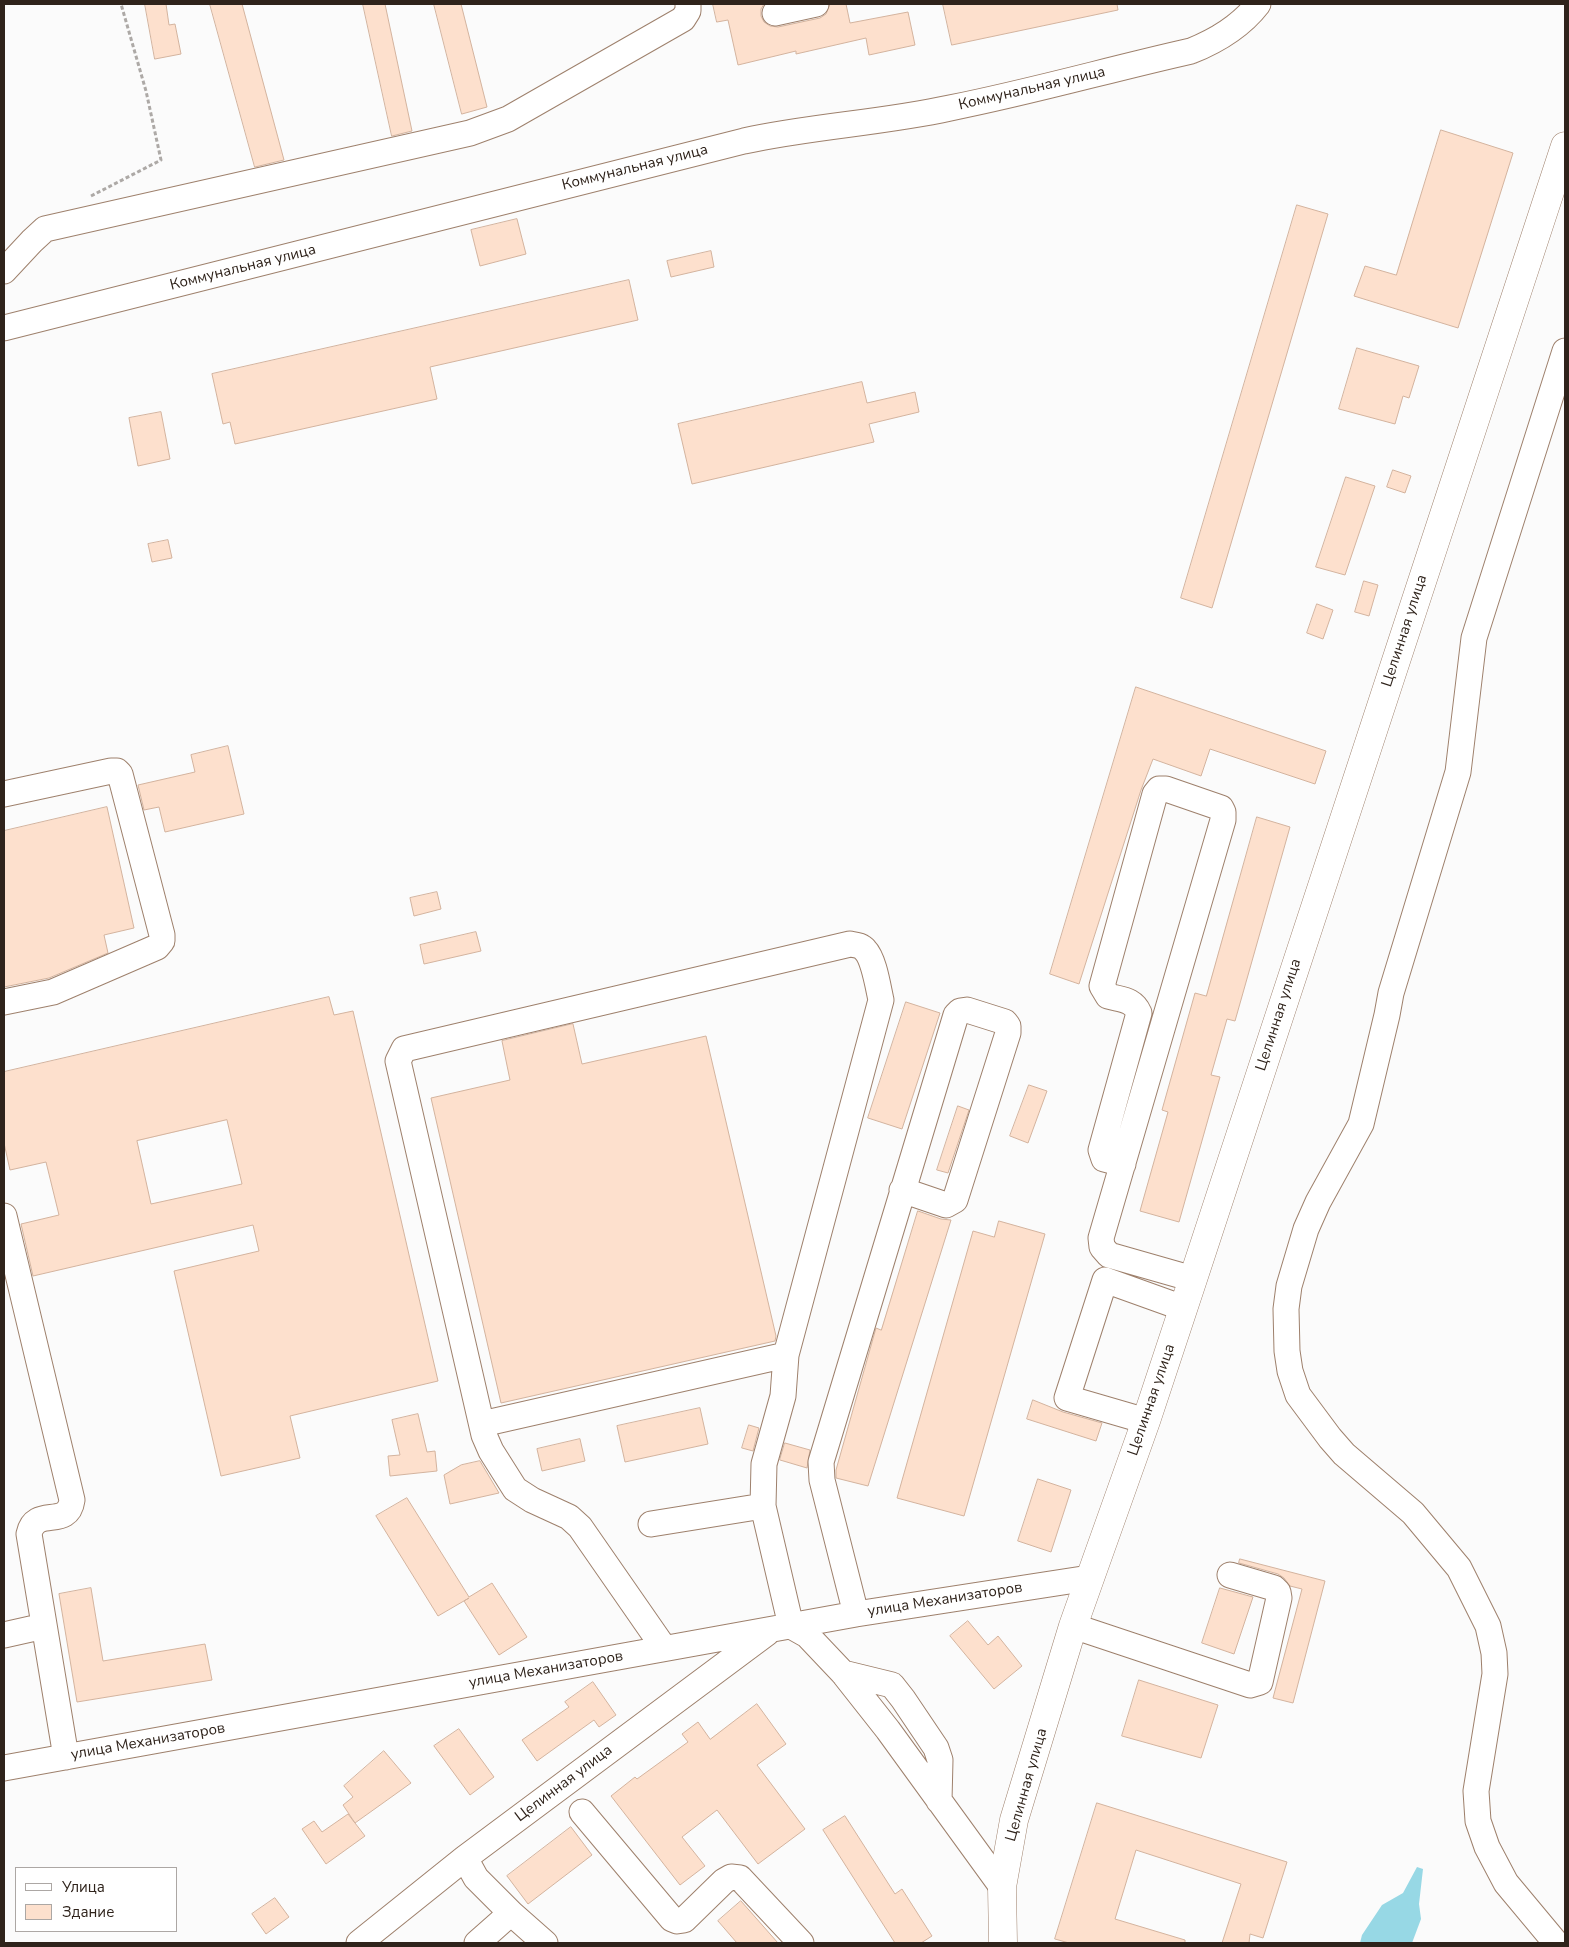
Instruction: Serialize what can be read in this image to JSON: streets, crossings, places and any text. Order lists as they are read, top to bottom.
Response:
{
  "streets": {
    "main road": ["Целинная улица"],
    "street": ["Коммунальная улица", "улица Механизаторов"]
  },
  "crossings": [
    ["Целинная улица", "улица Механизаторов"]
  ],
  "legend": ["Улица", "Здание"]
}
